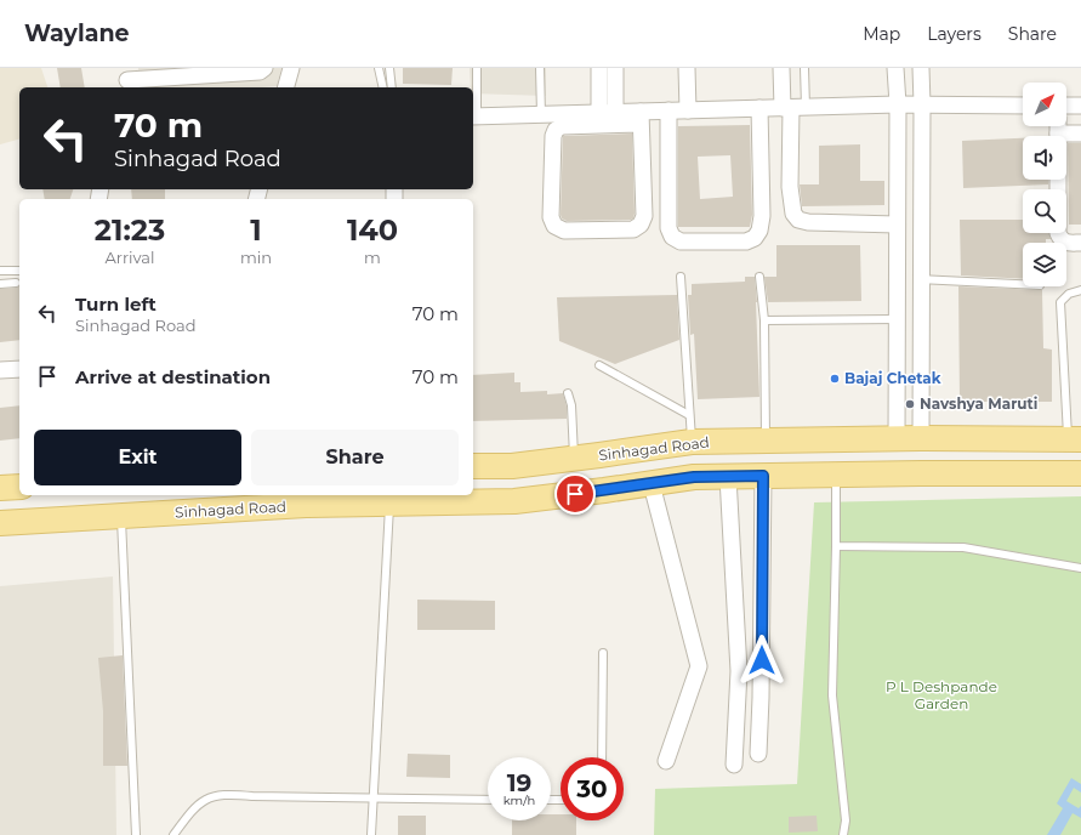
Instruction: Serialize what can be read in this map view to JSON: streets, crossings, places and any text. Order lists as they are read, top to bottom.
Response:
{
  "streets": {
    "main road": ["Sinhagad Road"]
  },
  "parks": ["P L Deshpande Garden"],
  "places": ["Bajaj Chetak", "Navshya Maruti"],
  "north": "top right",
  "page": {
    "header": "Waylane",
    "nav": ["Map", "Layers", "Share"],
    "turn": ["70 m", "Sinhagad Road"],
    "eta": [
      "21:23",
      "Arrival",
      "1",
      "min",
      "140",
      "m"
    ],
    "list": [
      {
        "name": "Turn left",
        "note": "Sinhagad Road",
        "value": "70 m"
      },
      {
        "name": "Arrive at destination",
        "value": "70 m"
      }
    ],
    "buttons": ["Exit", "Share"],
    "speed": "19 km/h",
    "limit": "30"
  }
}
